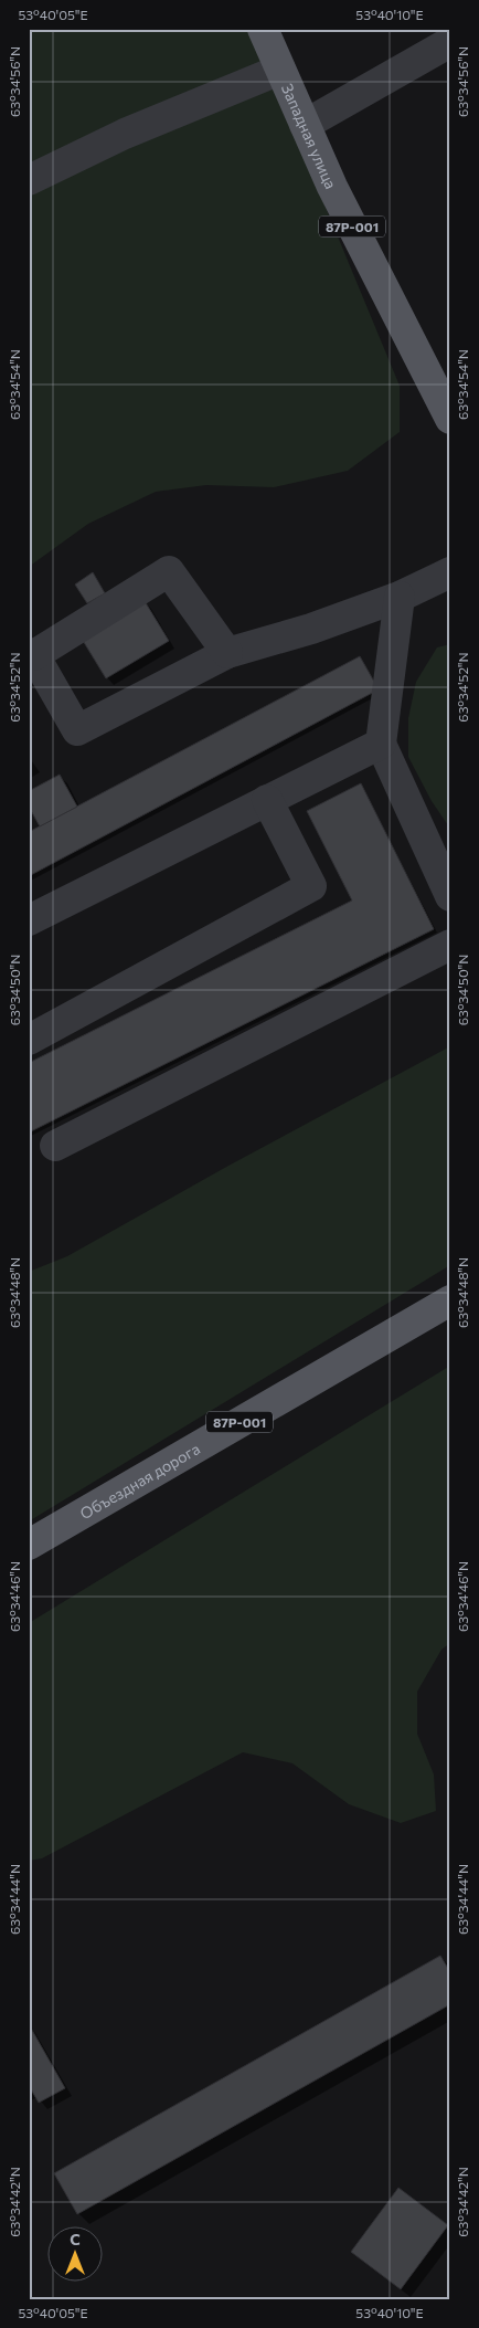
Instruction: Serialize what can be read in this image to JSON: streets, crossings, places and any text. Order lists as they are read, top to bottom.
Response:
{
  "streets": {
    "main road": ["Западная улица", "87Р-001", "Объездная дорога"]
  },
  "north": "top",
  "coordinates": [
    "53°40'05\"E",
    "53°40'10\"E",
    "63°34'56\"N",
    "63°34'54\"N",
    "63°34'52\"N",
    "63°34'50\"N",
    "63°34'48\"N",
    "63°34'46\"N",
    "63°34'44\"N",
    "63°34'42\"N"
  ]
}
